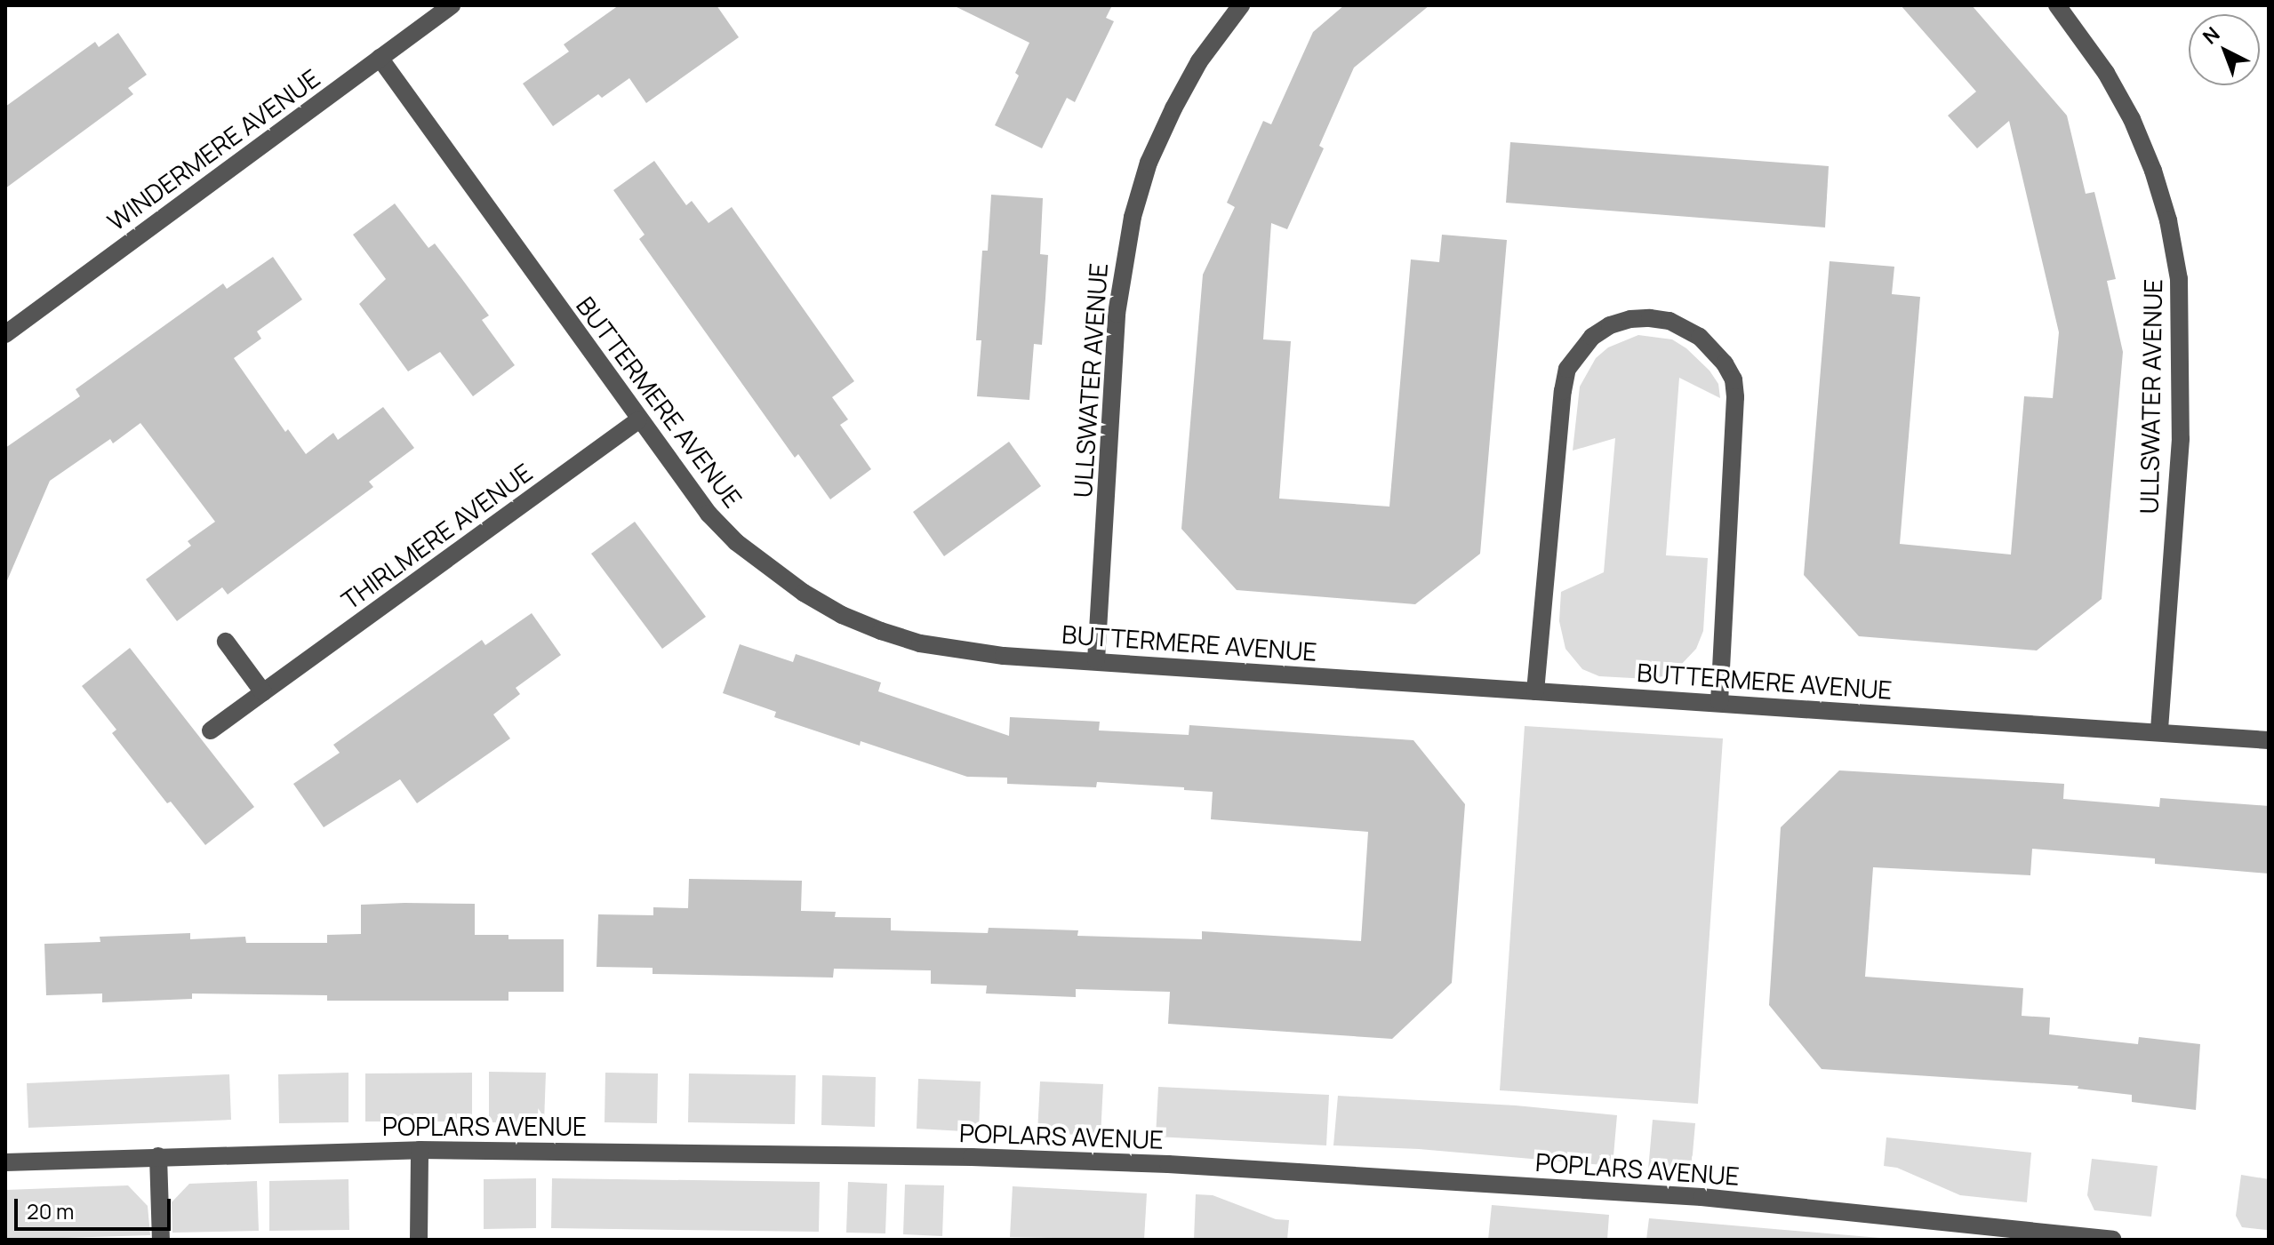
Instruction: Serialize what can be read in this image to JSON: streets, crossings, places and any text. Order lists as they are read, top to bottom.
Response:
{
  "streets": {
    "street": [
      "WINDERMERE AVENUE",
      "ULLSWATER AVENUE",
      "BUTTERMERE AVENUE",
      "THIRLMERE AVENUE",
      "POPLARS AVENUE"
    ]
  },
  "crossings": [
    ["WINDERMERE AVENUE", "BUTTERMERE AVENUE"],
    ["ULLSWATER AVENUE", "BUTTERMERE AVENUE"],
    ["BUTTERMERE AVENUE", "THIRLMERE AVENUE"]
  ],
  "scale_bar": "20 m",
  "north": "top left"
}
